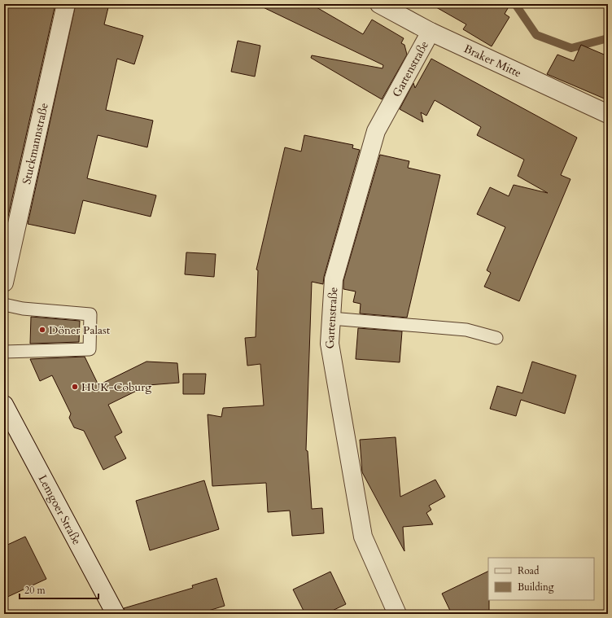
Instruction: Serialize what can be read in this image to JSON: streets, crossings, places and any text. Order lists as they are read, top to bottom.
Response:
{
  "streets": {
    "street": [
      "Braker Mitte",
      "Gartenstraße",
      "Stuckmannstraße",
      "Lemgoer Straße"
    ]
  },
  "crossings": [
    ["Braker Mitte", "Gartenstraße"]
  ],
  "places": ["Döner Palast", "HUK-Coburg"],
  "legend": ["Road", "Building"],
  "scale_bar": "20 m"
}
